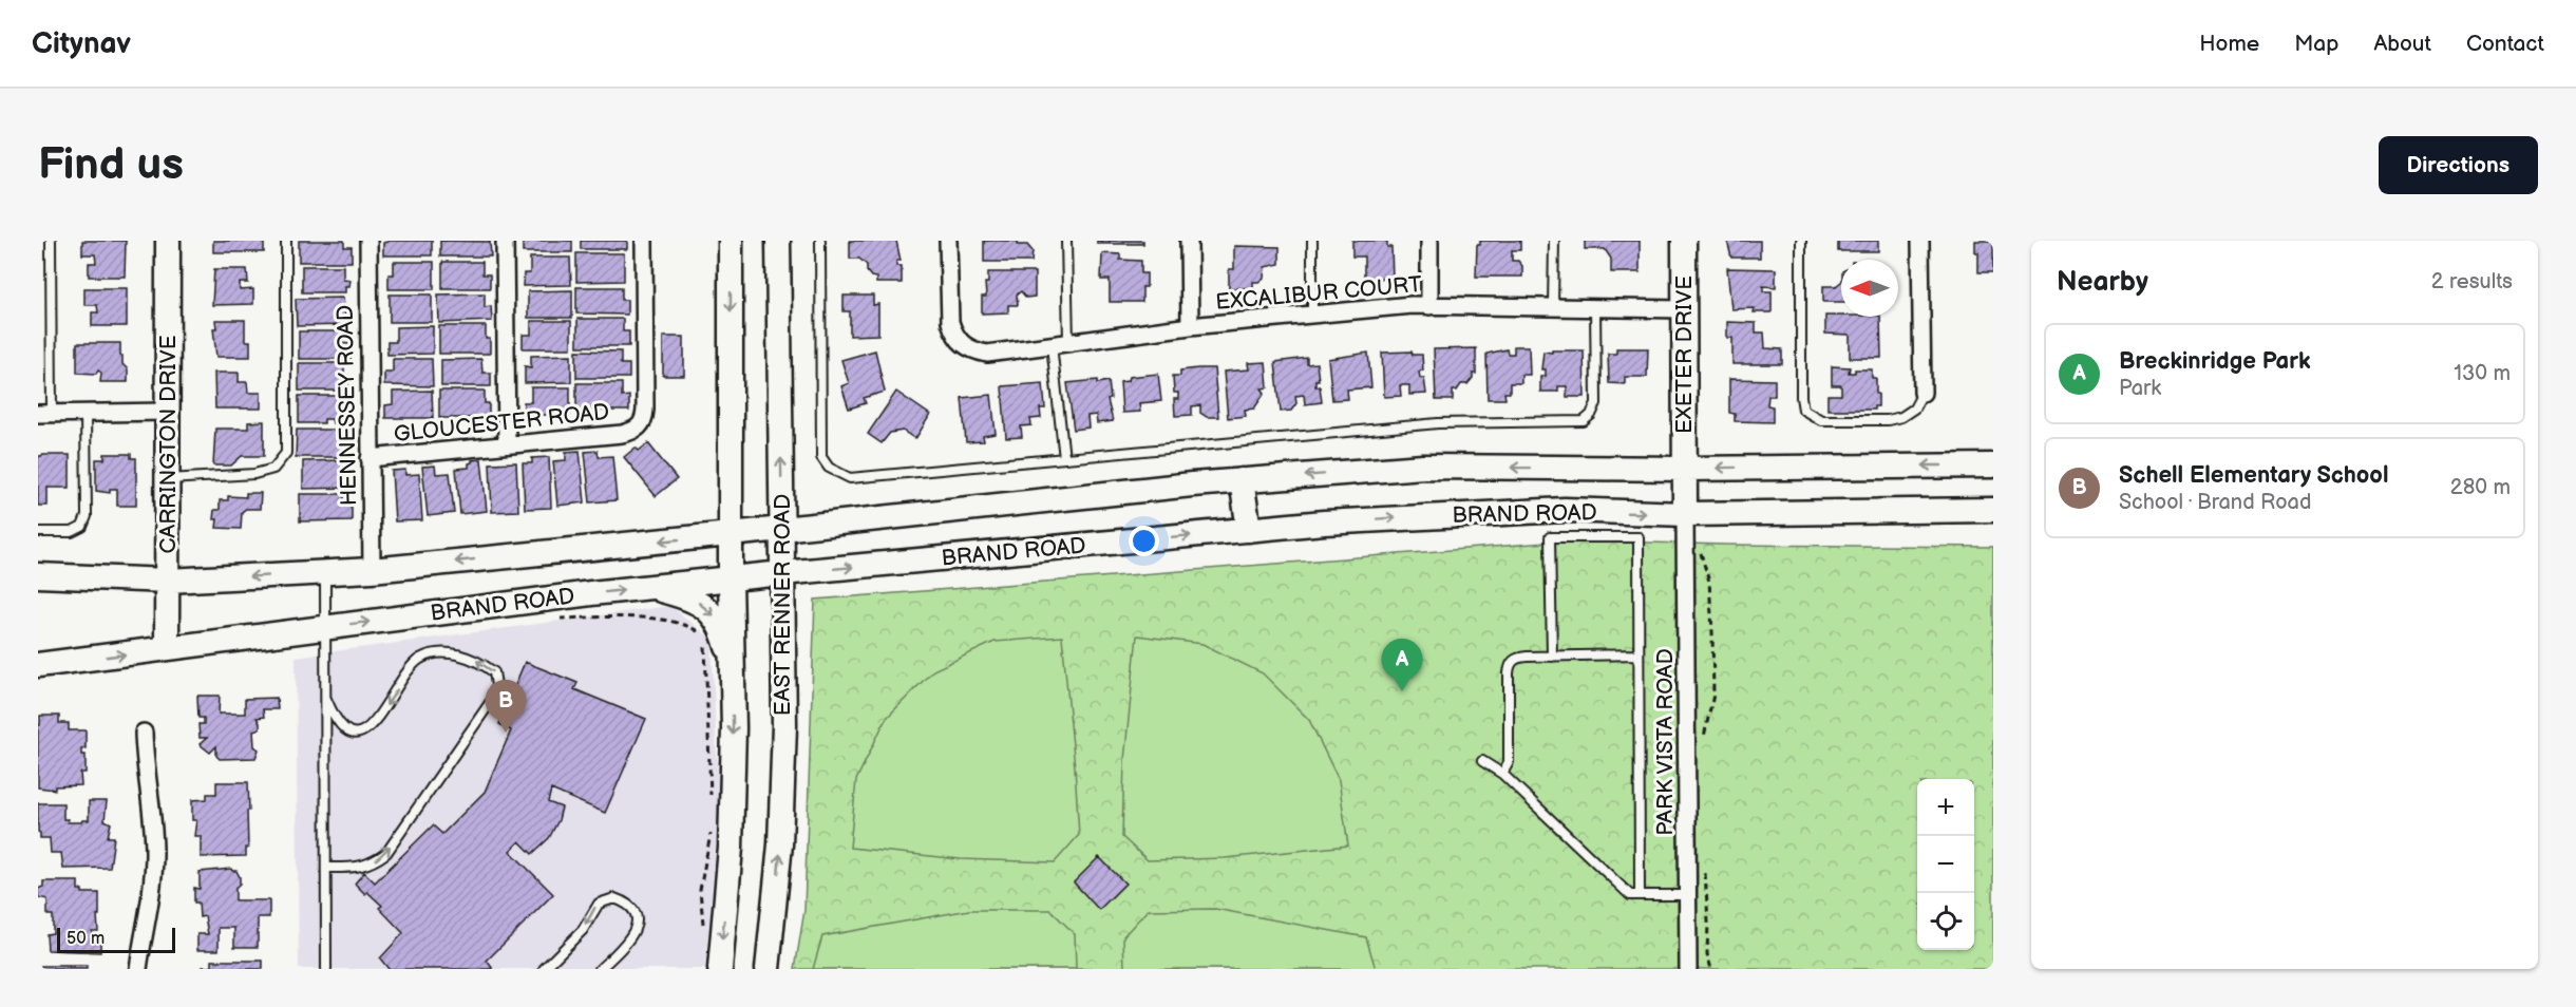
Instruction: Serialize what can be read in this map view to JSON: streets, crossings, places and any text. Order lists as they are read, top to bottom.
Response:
{
  "streets": {
    "main road": [
      "EXETER DRIVE",
      "CARRINGTON DRIVE",
      "BRAND ROAD",
      "EAST RENNER ROAD"
    ],
    "street": [
      "EXCALIBUR COURT",
      "HENNESSEY ROAD",
      "GLOUCESTER ROAD",
      "PARK VISTA ROAD"
    ]
  },
  "crossings": [
    ["EXCALIBUR COURT", "EXETER DRIVE"],
    ["EXETER DRIVE", "BRAND ROAD"],
    ["EXETER DRIVE", "PARK VISTA ROAD"],
    ["HENNESSEY ROAD", "GLOUCESTER ROAD"],
    ["HENNESSEY ROAD", "BRAND ROAD"],
    ["CARRINGTON DRIVE", "BRAND ROAD"],
    ["BRAND ROAD", "EAST RENNER ROAD"],
    ["BRAND ROAD", "PARK VISTA ROAD"]
  ],
  "scale_bar": "50 m",
  "north": "left",
  "page": {
    "header": "Citynav",
    "nav": [
      "Home",
      "Map",
      "About",
      "Contact"
    ],
    "buttons": "Directions",
    "title": "Find us",
    "heading": ["Nearby", "2 results"],
    "list": [
      {
        "mark": "A",
        "name": "Breckinridge Park",
        "note": "Park",
        "value": "130 m"
      },
      {
        "mark": "B",
        "name": "Schell Elementary School",
        "note": "School · Brand Road",
        "value": "280 m"
      }
    ],
    "pins": ["A", "B"],
    "map_buttons": ["+", "−"],
    "scale": "50 m"
  }
}
